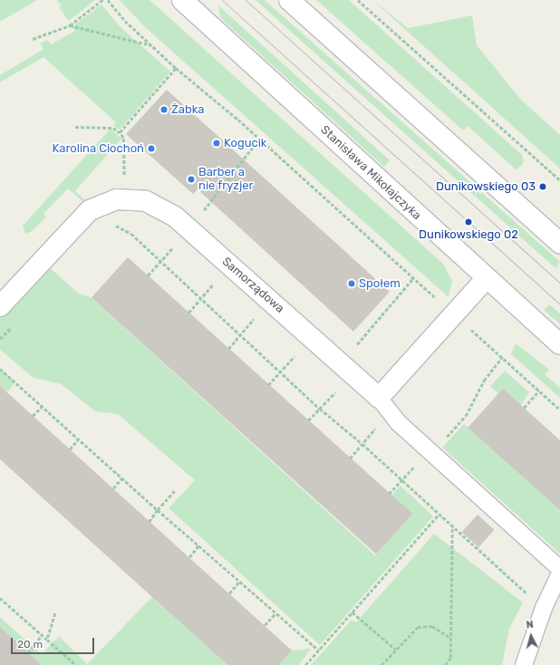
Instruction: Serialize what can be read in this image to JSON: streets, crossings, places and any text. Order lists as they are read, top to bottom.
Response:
{
  "streets": {
    "street": ["Stanisława Mikołajczyka", "Samorządowa"]
  },
  "places": [
    "Żabka",
    "Kogucik",
    "Karolina Ciochoń",
    "Barber a nie fryzjer",
    "Dunikowskiego 03",
    "Dunikowskiego 02",
    "Społem"
  ],
  "scale_bar": "20 m",
  "north": "top"
}
